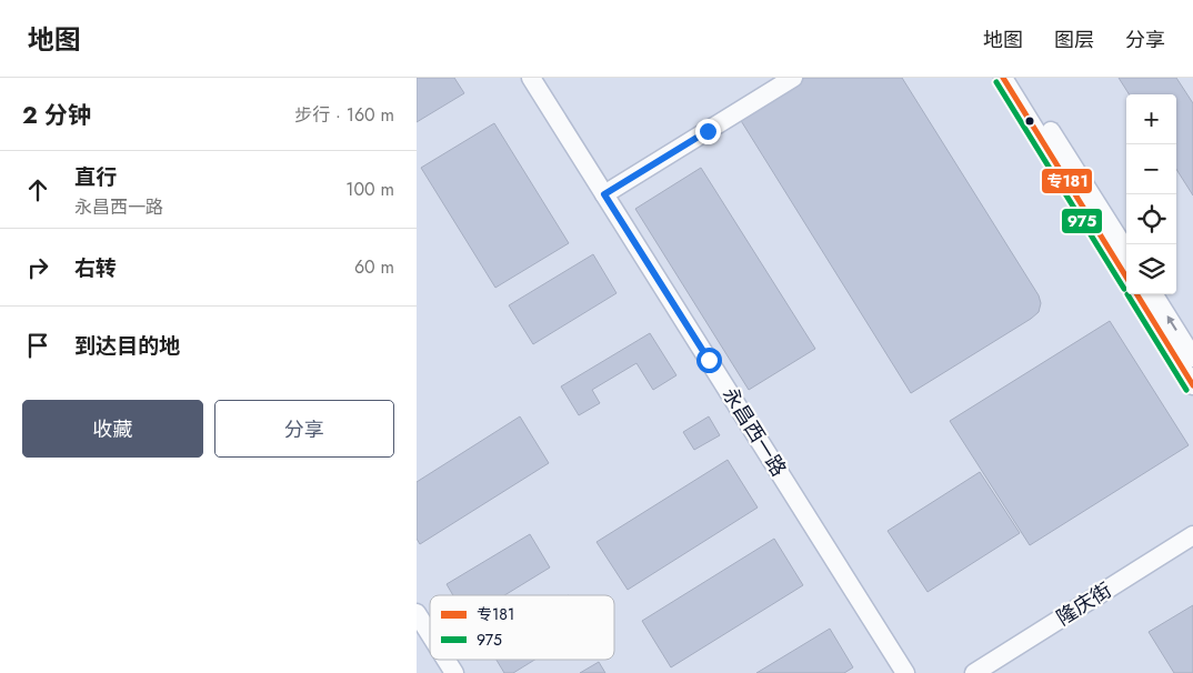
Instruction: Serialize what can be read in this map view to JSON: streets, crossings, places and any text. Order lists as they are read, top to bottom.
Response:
{
  "streets": {
    "street": ["永昌西一路", "隆庆街"]
  },
  "lines": ["transit line 专181", "transit line 975"],
  "legend": ["专181", "975"],
  "page": {
    "header": "地图",
    "nav": ["地图", "图层", "分享"],
    "heading": ["2 分钟", "步行 · 160 m"],
    "map_buttons": ["+", "−"],
    "list": [
      ["直行", "永昌西一路", "100 m"],
      ["右转", "60 m"],
      "到达目的地"
    ],
    "buttons": ["收藏", "分享"]
  }
}
